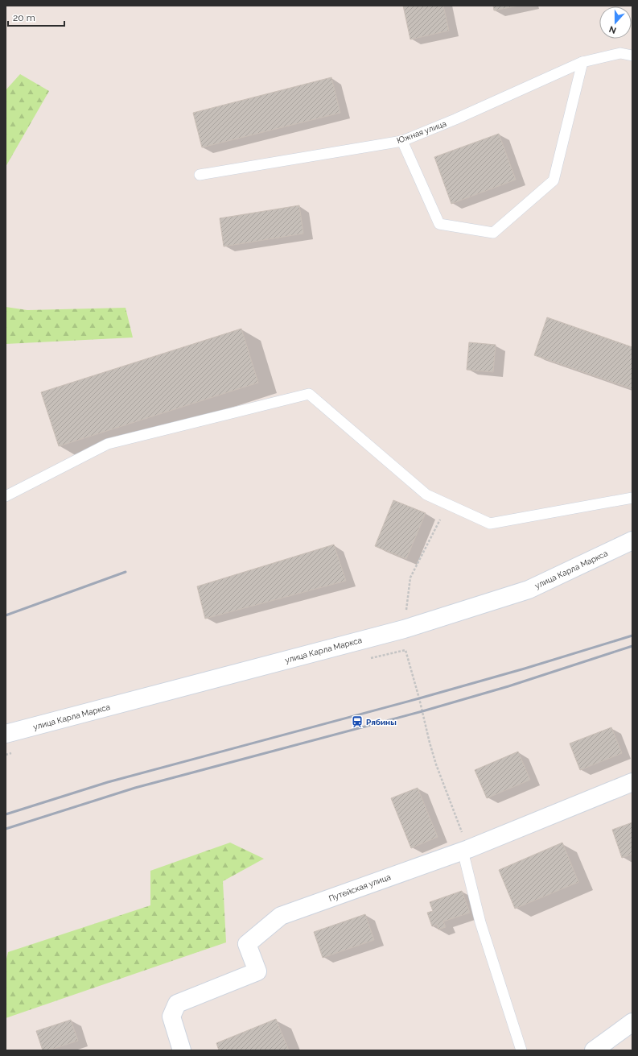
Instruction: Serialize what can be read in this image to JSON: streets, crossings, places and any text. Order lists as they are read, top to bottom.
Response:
{
  "streets": {
    "main road": ["улица Карла Маркса", "Путейская улица"],
    "lane": ["Южная улица"]
  },
  "places": {
    "station": ["Рябины"]
  },
  "scale_bar": "20 m",
  "north": "bottom"
}
